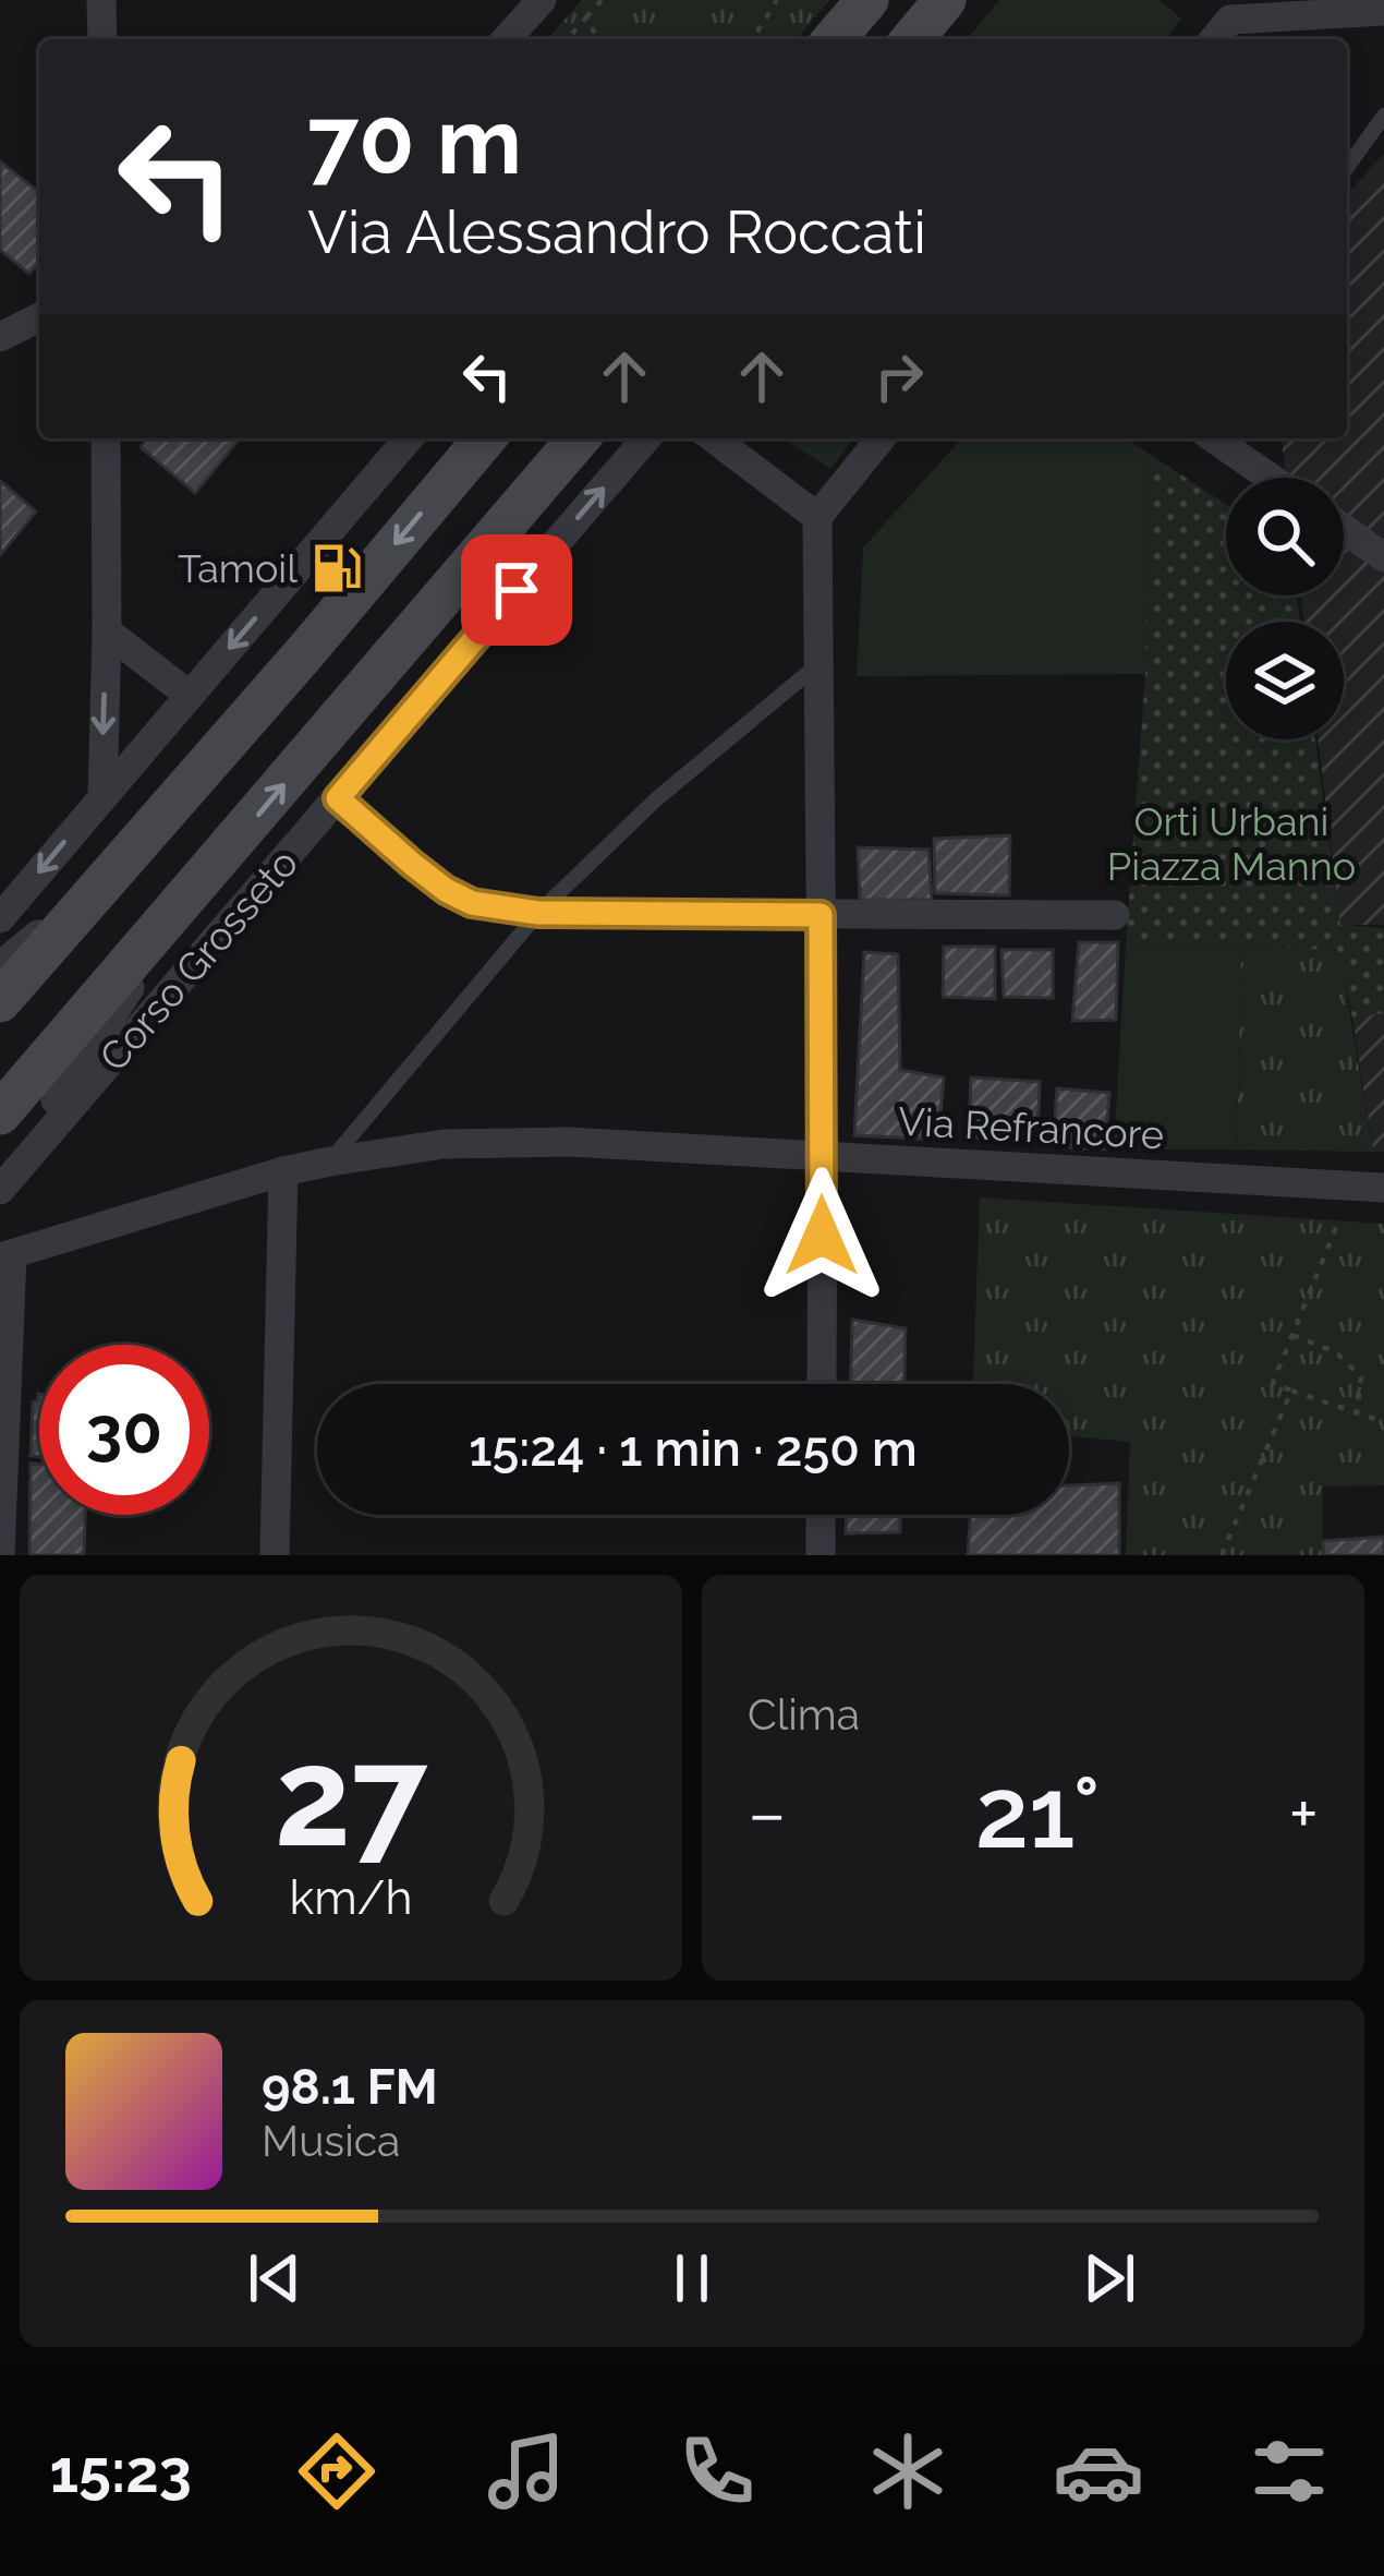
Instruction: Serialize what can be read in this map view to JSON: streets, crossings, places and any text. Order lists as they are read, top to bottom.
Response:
{
  "streets": {
    "main road": ["Corso Grosseto"],
    "street": ["Via Refrancore"]
  },
  "parks": ["Orti Urbani Piazza Manno"],
  "places": {
    "fuel station": ["Tamoil"]
  },
  "page": {
    "turn": ["70 m", "Via Alessandro Roccati"],
    "limit": "30",
    "trip": "15:24 · 1 min · 250 m",
    "tile": "Clima",
    "heat": ["−", "21°", "+"],
    "song": ["98.1 FM", "Musica"],
    "tabs": "15:23",
    "gauge": ["27", "km/h"]
  }
}
